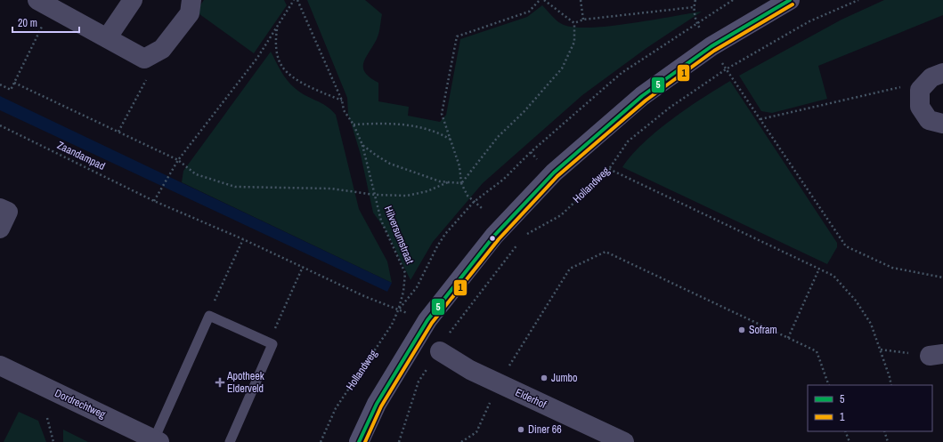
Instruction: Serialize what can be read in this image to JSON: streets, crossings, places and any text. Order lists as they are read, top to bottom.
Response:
{
  "streets": {
    "street": ["Elderhof", "Dordrechtweg"],
    "path": ["Zaandampad", "Hollandweg", "Hilversumstraat"]
  },
  "crossings": [
    ["Zaandampad", "Hollandweg"],
    ["Zaandampad", "Hilversumstraat"],
    ["Hollandweg", "Hilversumstraat"]
  ],
  "places": {
    "other": ["Sofram", "Jumbo", "Diner 66"],
    "health": ["Apotheek Elderveld"]
  },
  "lines": ["transit line 5", "transit line 1"],
  "legend": ["5", "1"],
  "scale_bar": "20 m"
}
